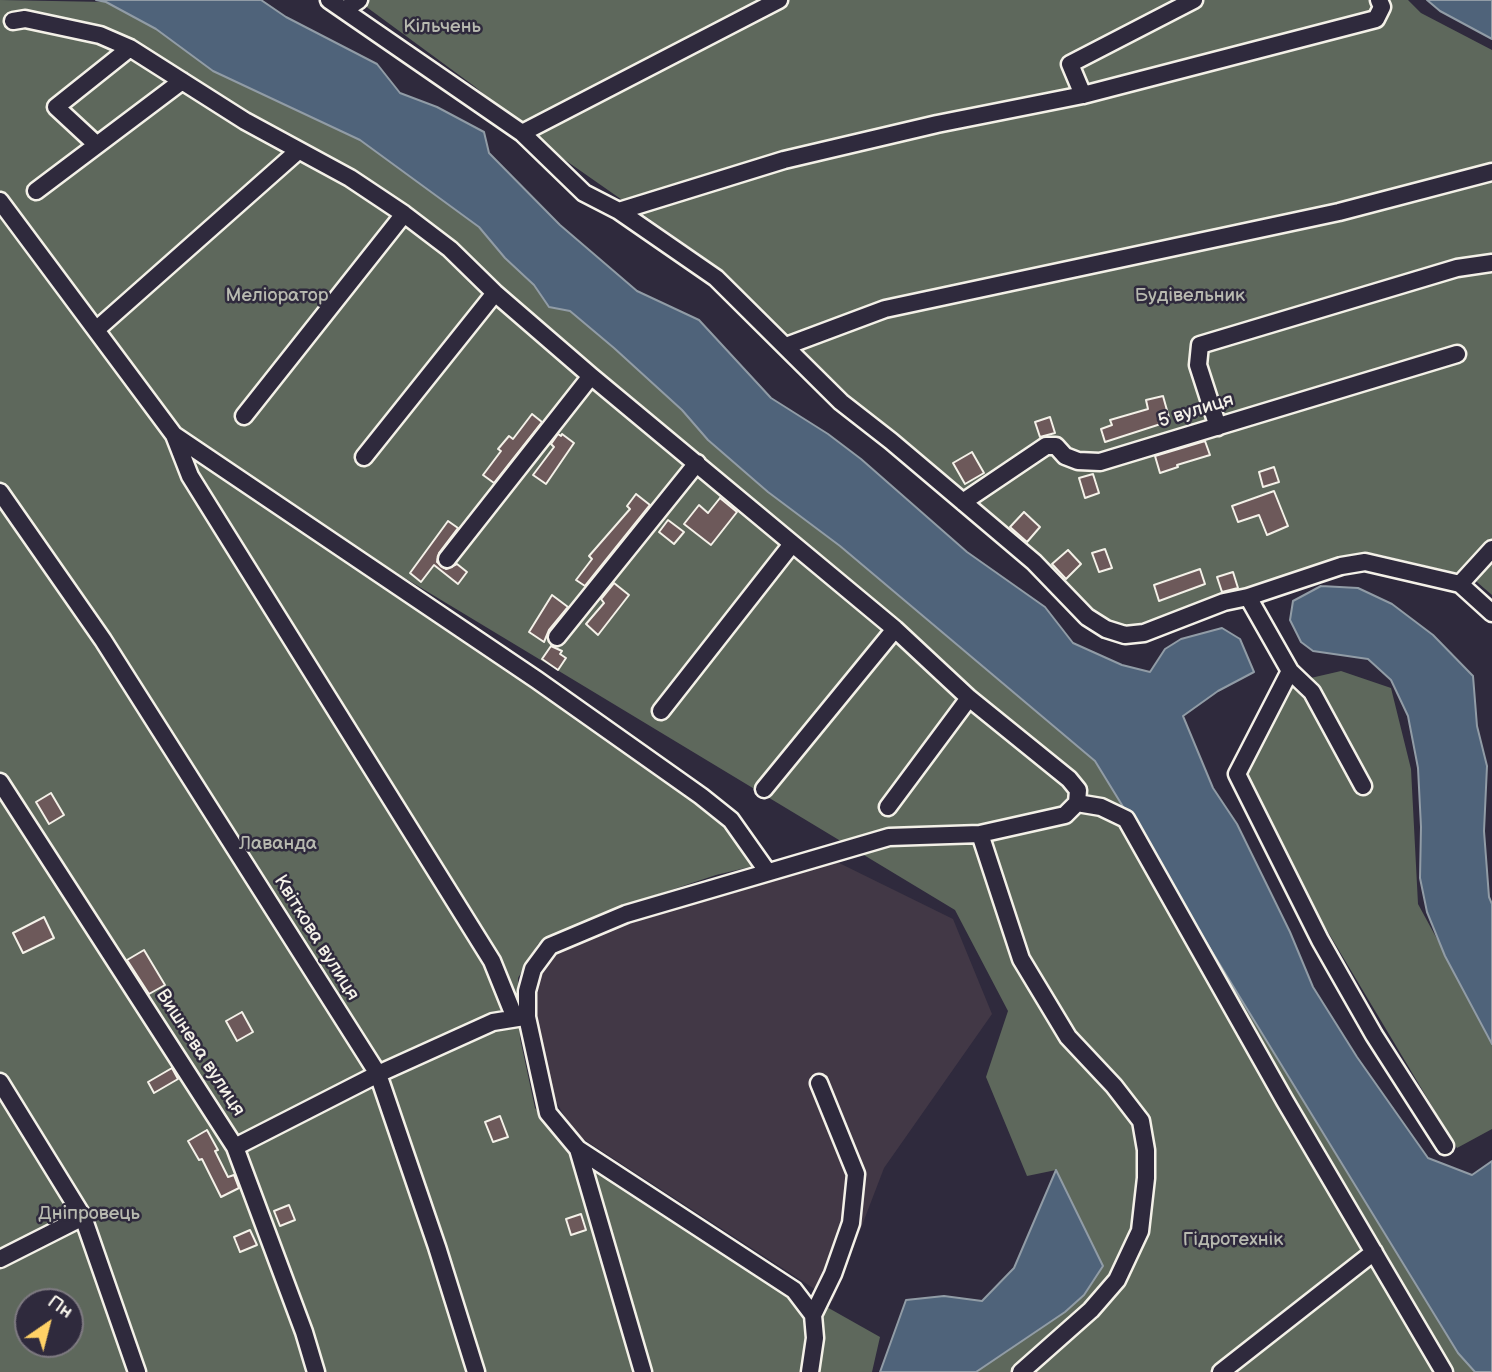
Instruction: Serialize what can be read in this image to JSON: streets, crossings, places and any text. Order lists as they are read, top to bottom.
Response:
{
  "streets": {
    "street": ["5 вулиця", "Квіткова вулиця", "Вишнева вулиця"]
  },
  "parks": [
    "Кільчень",
    "Меліоратор",
    "Будівельник",
    "Лаванда",
    "Дніпровець",
    "Гідротехнік"
  ],
  "north": "top right"
}
